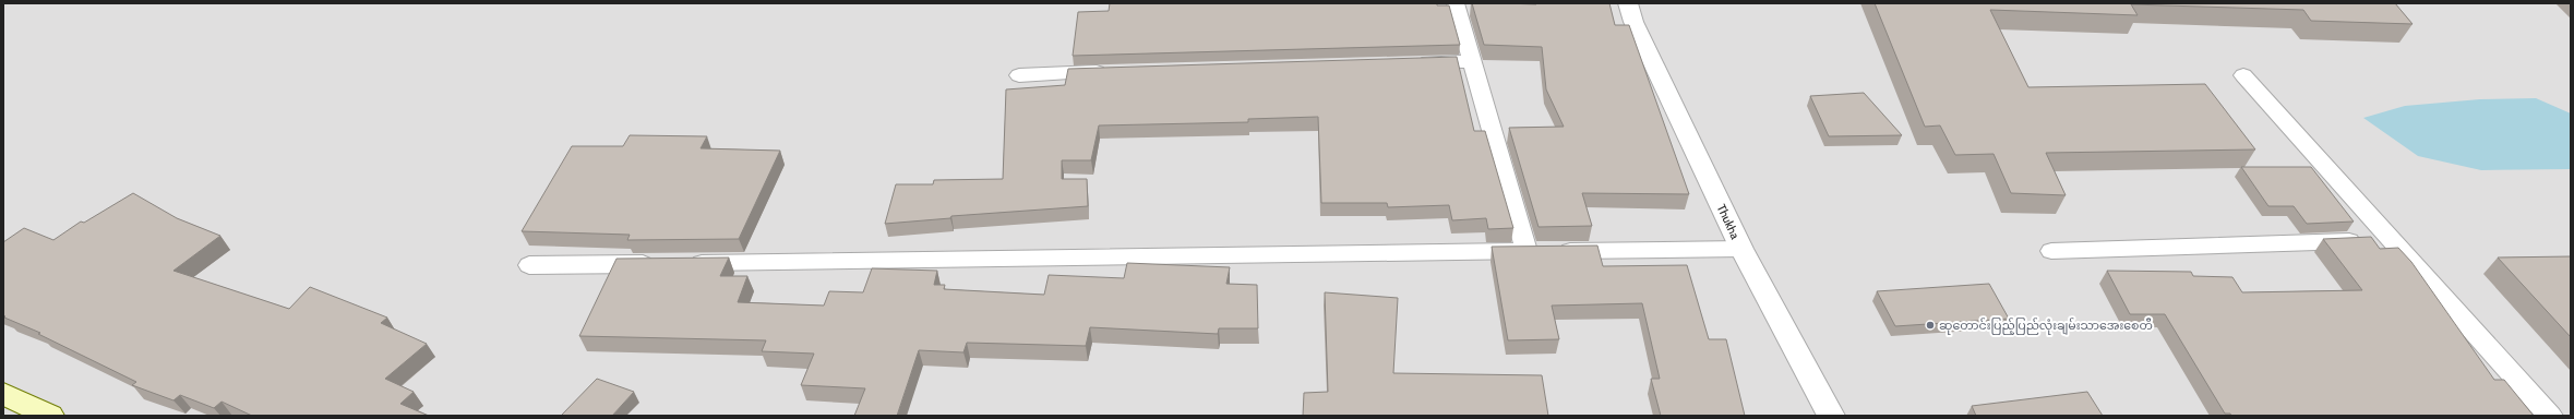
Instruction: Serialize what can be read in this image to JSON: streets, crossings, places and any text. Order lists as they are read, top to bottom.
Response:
{
  "streets": {
    "street": ["Thukha"]
  },
  "places": ["ဆုတောင်းပြည့်ပြည်လုံးချမ်းသာအေးစေတီ"]
}
